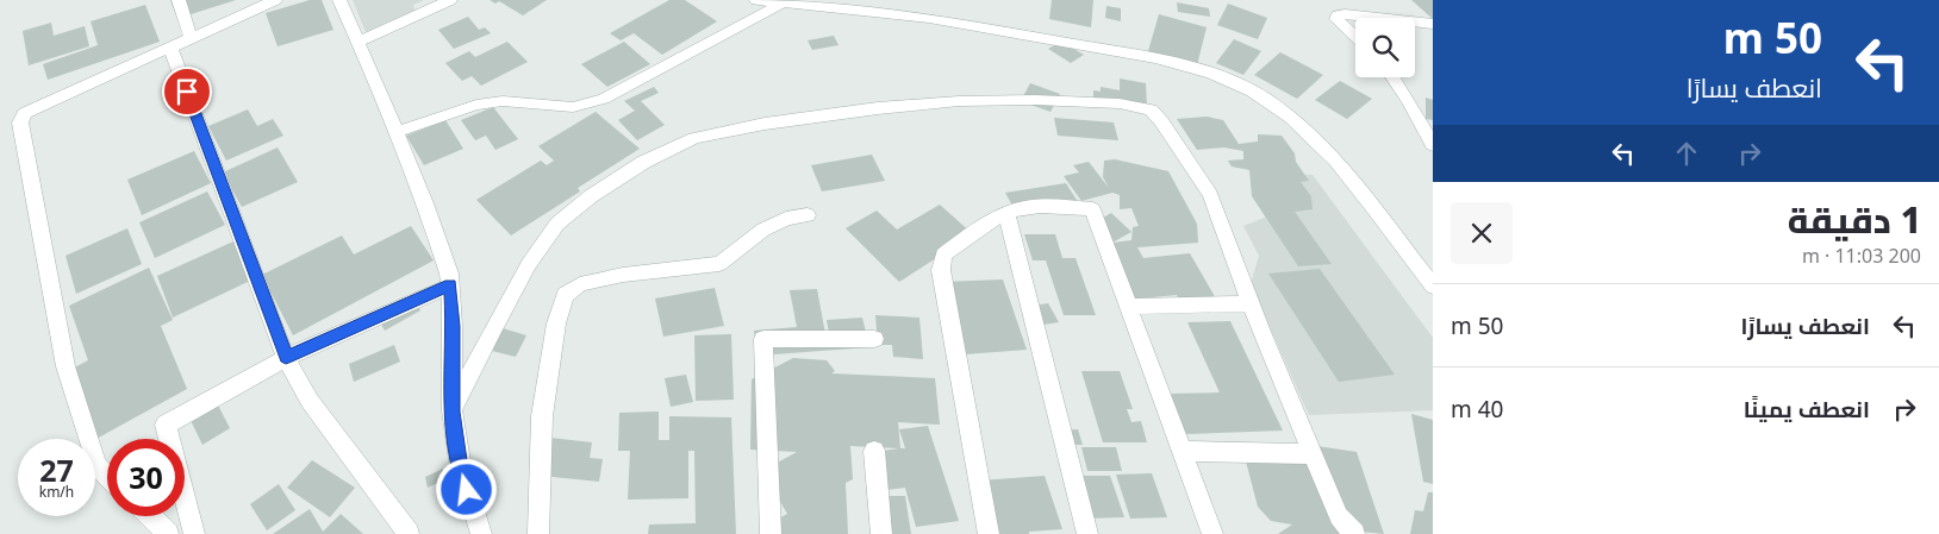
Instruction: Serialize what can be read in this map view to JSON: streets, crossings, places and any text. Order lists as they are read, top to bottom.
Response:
{
  "page": {
    "turn": ["50 m", "انعطف يسارًا"],
    "heading": ["1 دقيقة", "200 m · 11:03"],
    "list": [
      {
        "name": "انعطف يسارًا",
        "value": "50 m"
      },
      {
        "name": "انعطف يمينًا",
        "value": "40 m"
      }
    ],
    "speed": "27 km/h",
    "limit": "30"
  }
}
